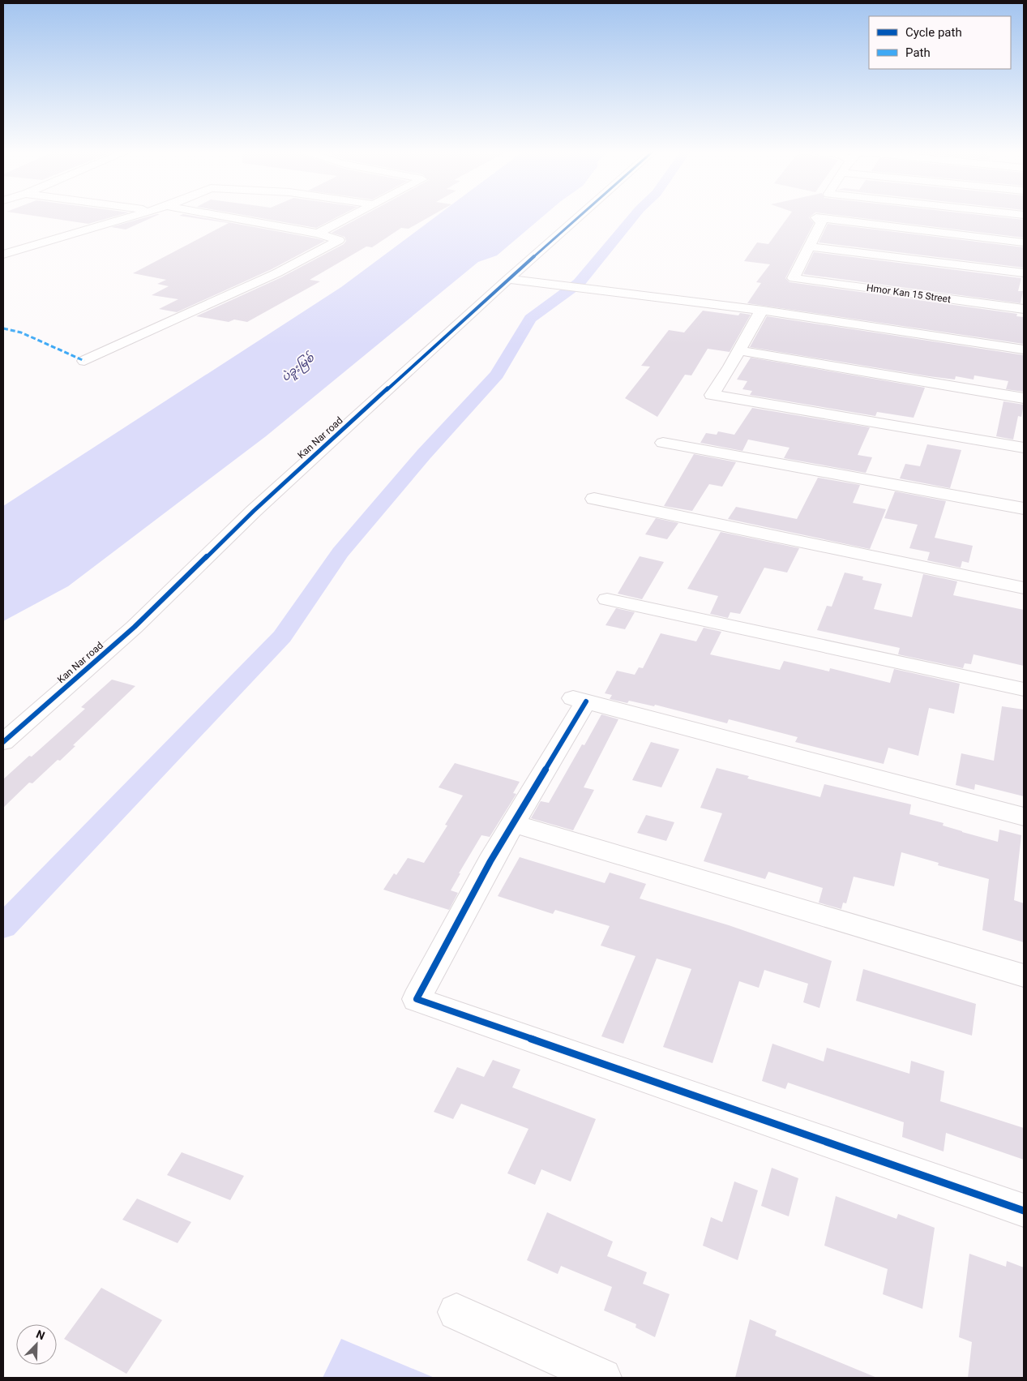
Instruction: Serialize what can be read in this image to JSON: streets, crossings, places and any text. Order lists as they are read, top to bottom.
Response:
{
  "streets": {
    "street": ["Hmor Kan 15 Street", "Kan Nar road"]
  },
  "water": ["ပဲခူးမြစ်"],
  "legend": ["Cycle path", "Path"],
  "north": "top right"
}
